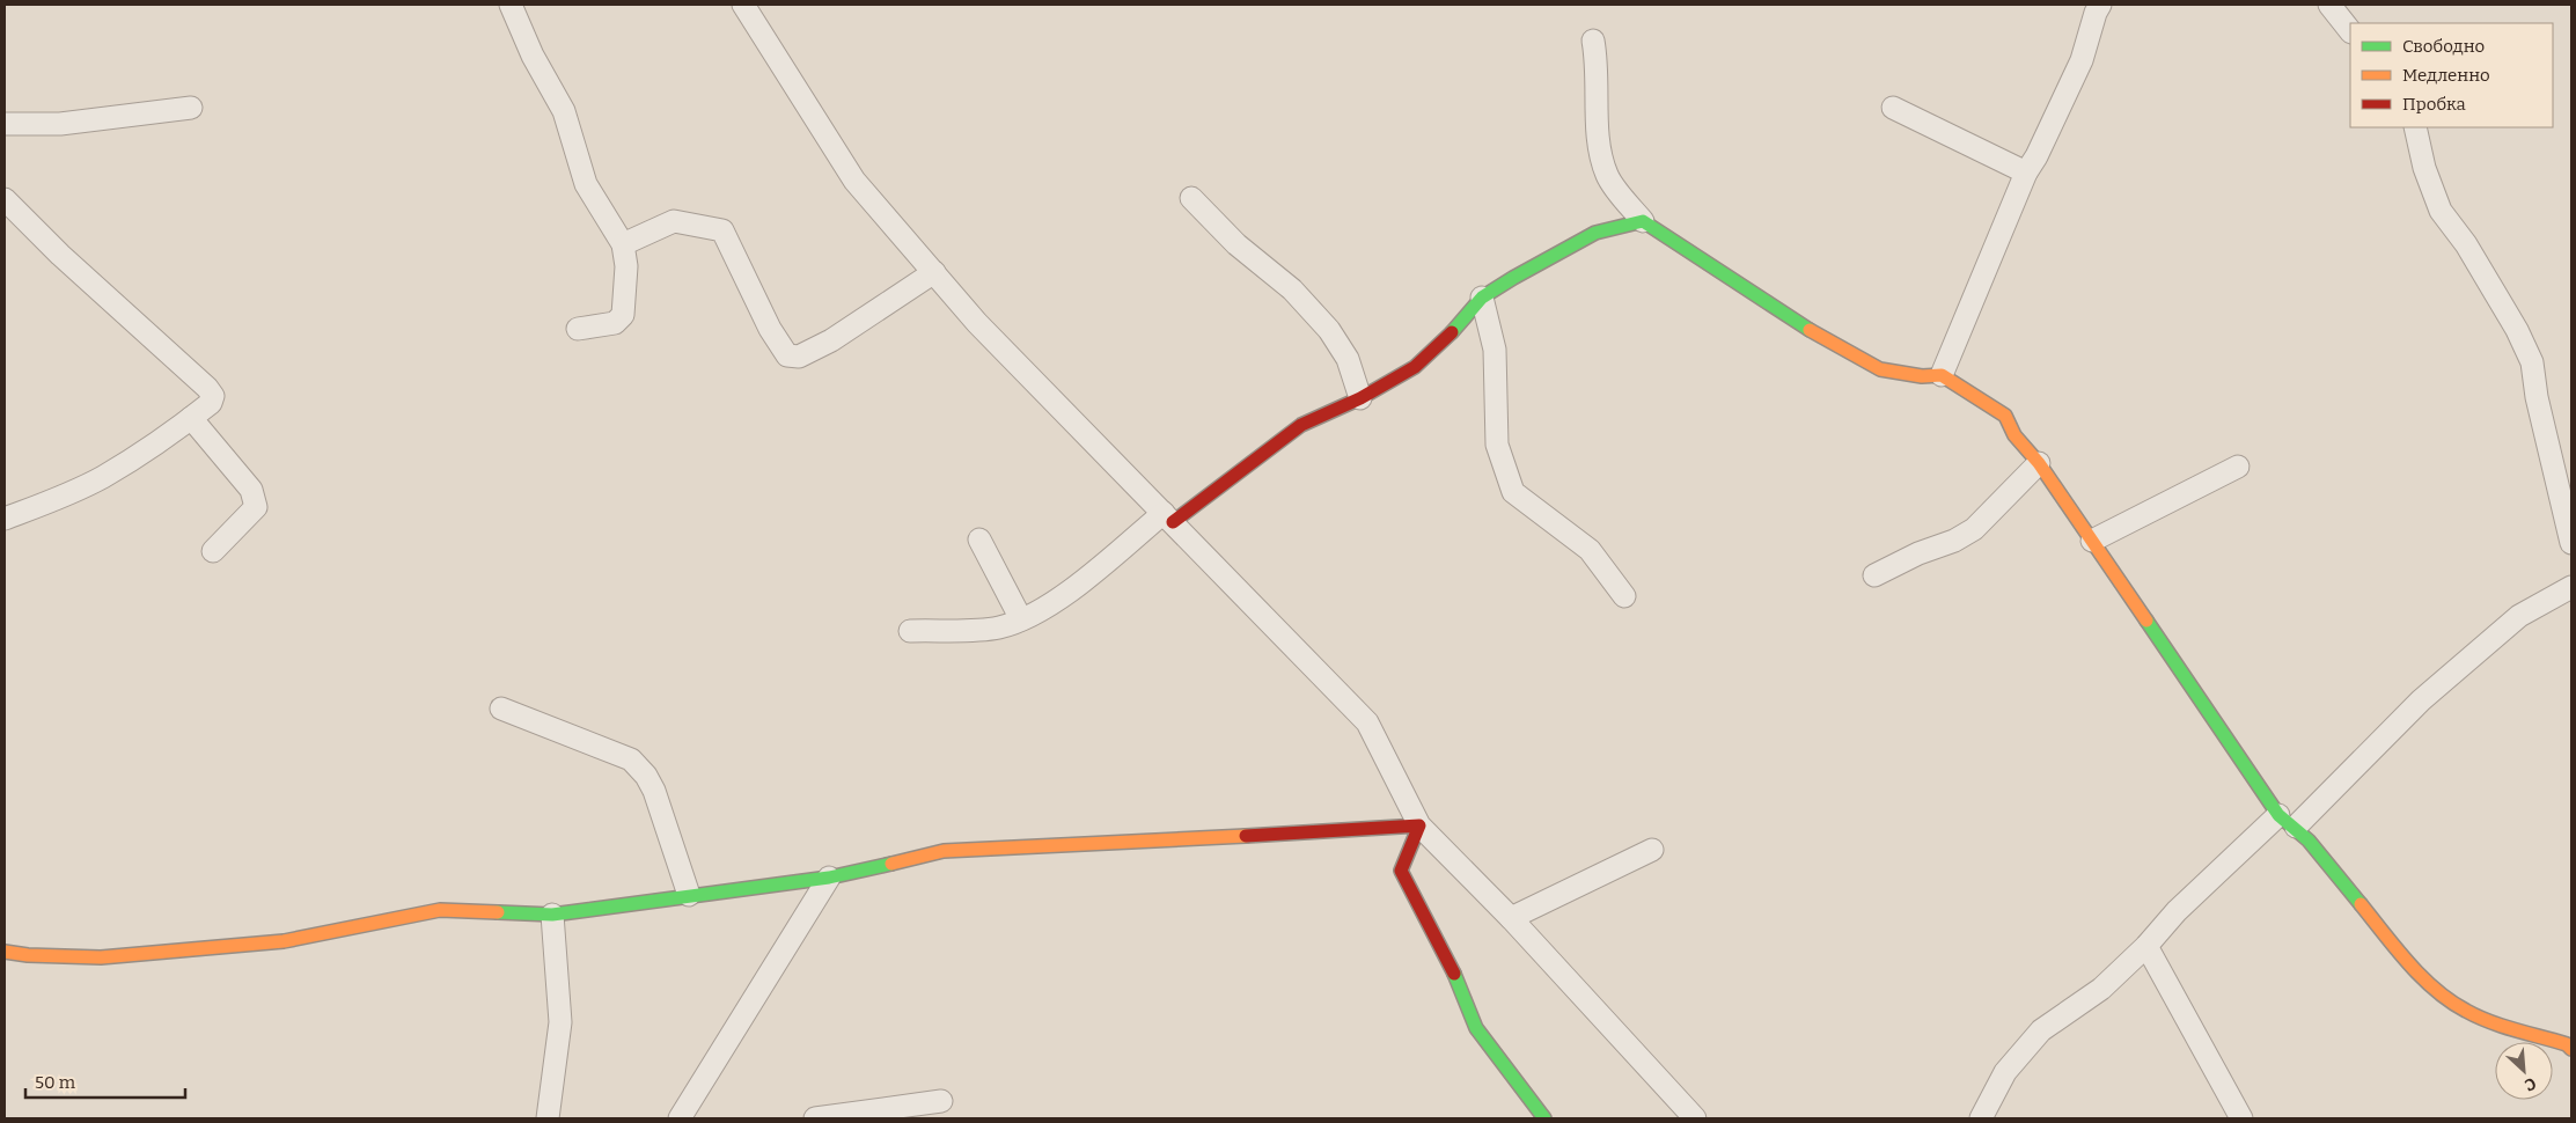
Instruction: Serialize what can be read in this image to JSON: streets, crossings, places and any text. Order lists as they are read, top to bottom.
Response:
{
  "legend": ["Свободно", "Медленно", "Пробка"],
  "scale_bar": "50 m",
  "north": "bottom right"
}
